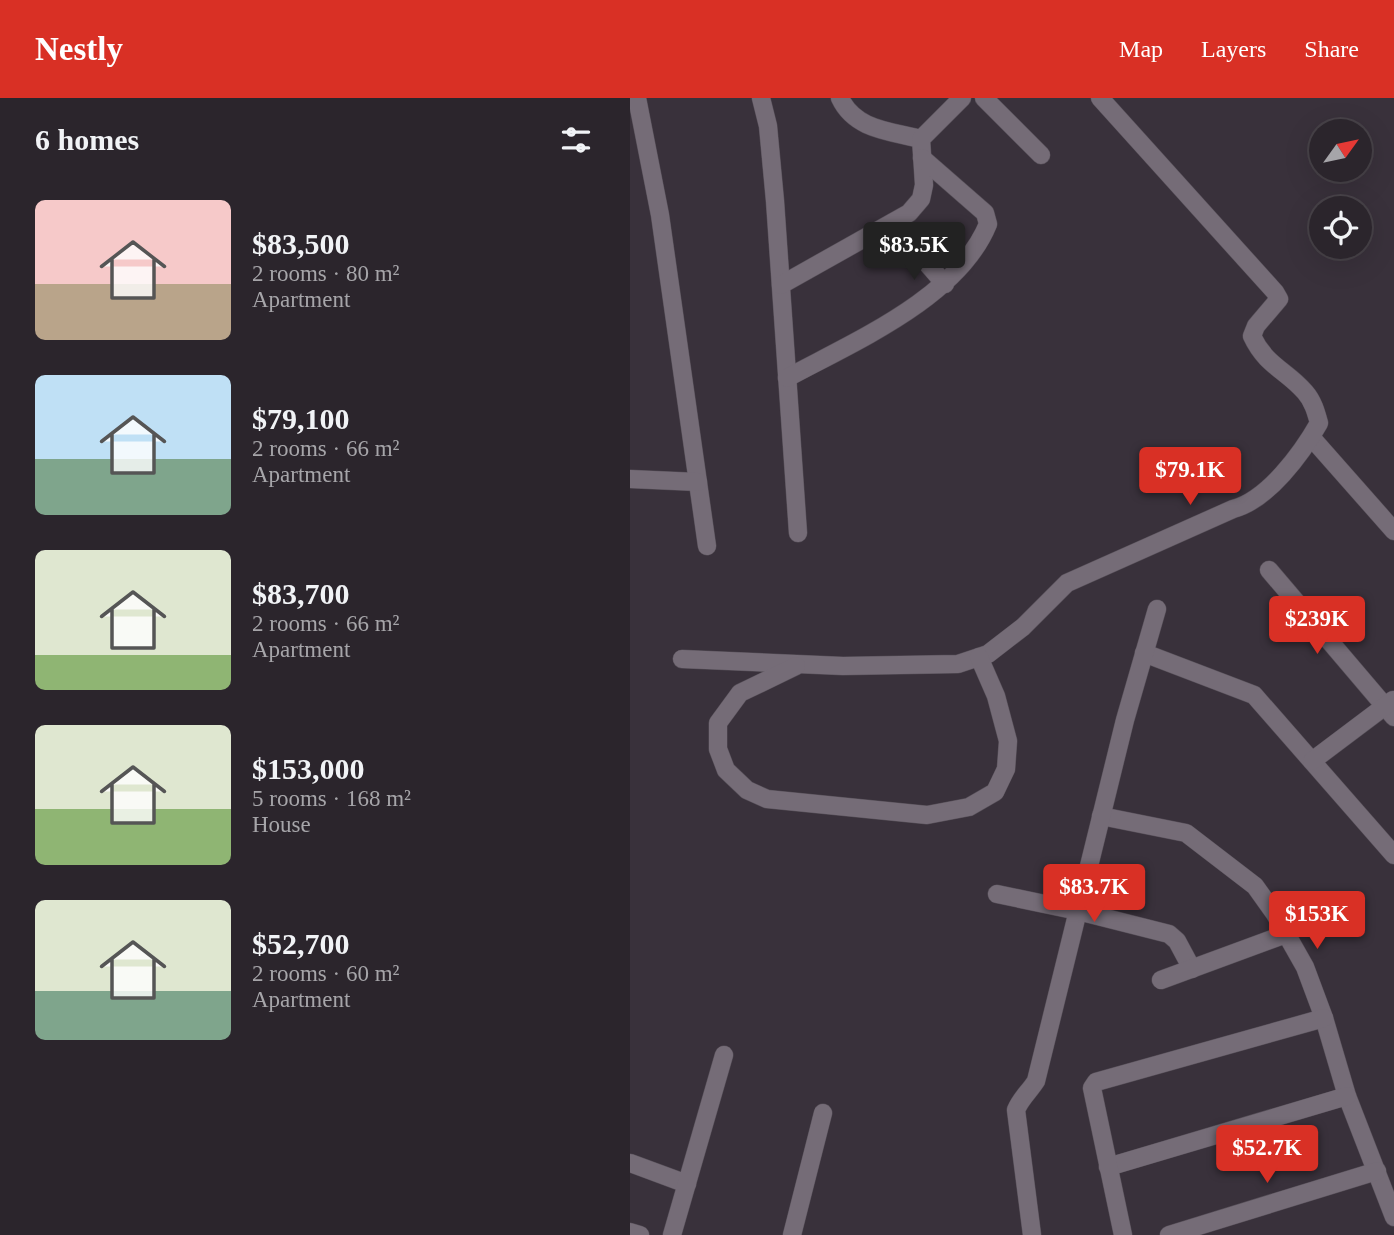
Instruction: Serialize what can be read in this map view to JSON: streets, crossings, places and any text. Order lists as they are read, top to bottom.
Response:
{
  "north": "top right",
  "page": {
    "header": "Nestly",
    "nav": ["Map", "Layers", "Share"],
    "heading": "6 homes",
    "list": [
      {
        "name": "$83,500",
        "note": "2 rooms · 80 m² · Apartment"
      },
      {
        "name": "$79,100",
        "note": "2 rooms · 66 m² · Apartment"
      },
      {
        "name": "$83,700",
        "note": "2 rooms · 66 m² · Apartment"
      },
      {
        "name": "$153,000",
        "note": "5 rooms · 168 m² · House"
      },
      {
        "name": "$52,700",
        "note": "2 rooms · 60 m² · Apartment"
      }
    ],
    "price": [
      "$83.5K",
      "$79.1K",
      "$239K",
      "$83.7K",
      "$153K",
      "$52.7K"
    ]
  }
}
